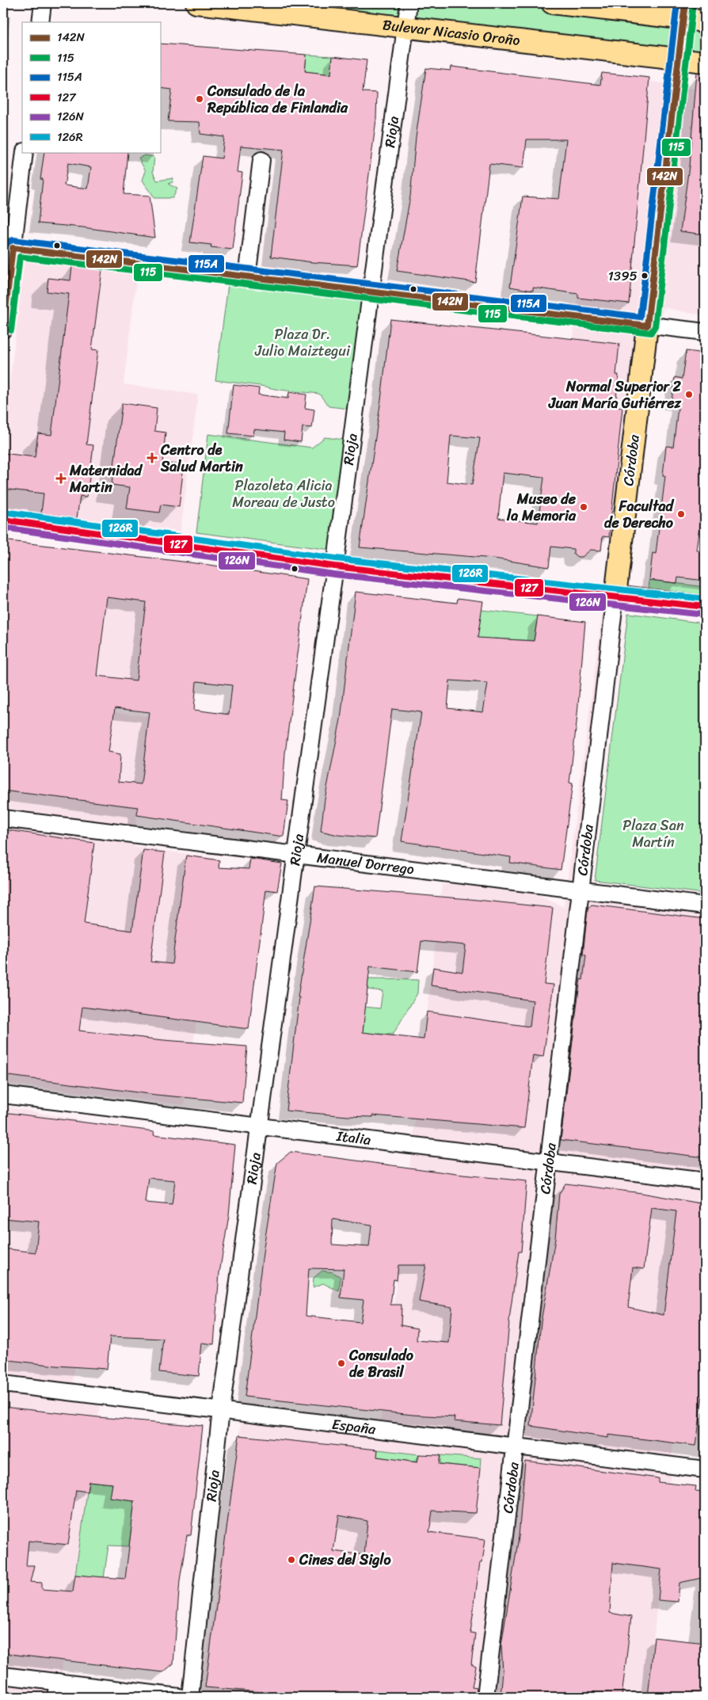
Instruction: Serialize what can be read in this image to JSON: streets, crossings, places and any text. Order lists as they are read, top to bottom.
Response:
{
  "streets": {
    "main road": ["Bulevar Nicasio Oroño", "Córdoba"],
    "street": [
      "Rioja",
      "Manuel Dorrego",
      "Italia",
      "España"
    ]
  },
  "crossings": [
    ["Bulevar Nicasio Oroño", "Rioja"],
    ["Bulevar Nicasio Oroño", "Córdoba"],
    ["Rioja", "Manuel Dorrego"],
    ["Rioja", "Italia"],
    ["Rioja", "España"],
    ["Córdoba", "Manuel Dorrego"],
    ["Córdoba", "Italia"],
    ["Córdoba", "España"]
  ],
  "parks": ["Plaza Dr. Julio Maiztegui", "Plazoleta Alicia Moreau de Justo", "Plaza San Martín"],
  "places": {
    "other": [
      "Consulado de la República de Finlandia",
      "1395",
      "Normal Superior 2 Juan María Gutiérrez",
      "Museo de la Memoria",
      "Facultad de Derecho",
      "Consulado de Brasil",
      "Cines del Siglo"
    ],
    "health": ["Centro de Salud Martin", "Maternidad Martin"]
  },
  "lines": [
    "transit line 142N",
    "transit line 115A",
    "transit line 115",
    "transit line 126R",
    "transit line 127",
    "transit line 126N"
  ],
  "legend": [
    "142N",
    "115",
    "115A",
    "127",
    "126N",
    "126R"
  ]
}
